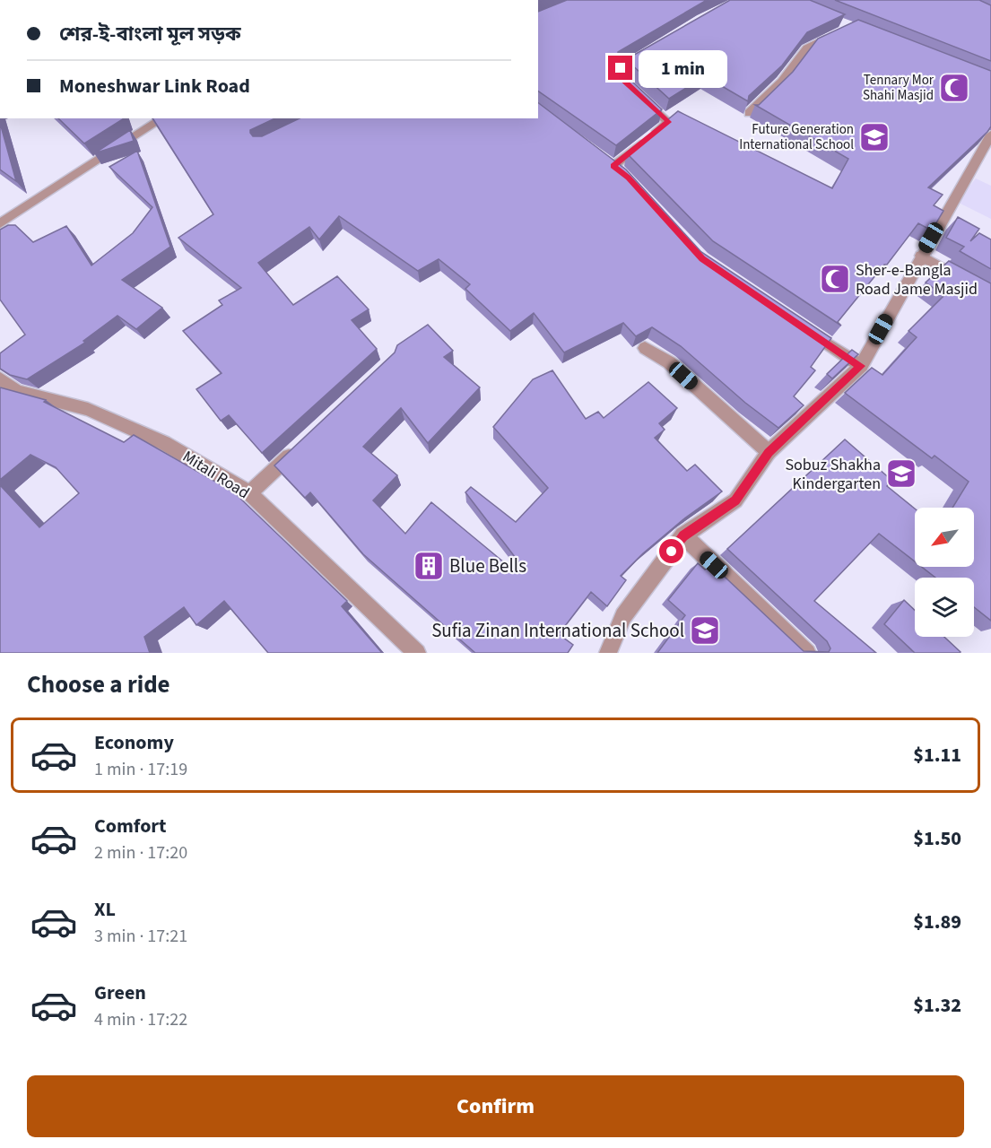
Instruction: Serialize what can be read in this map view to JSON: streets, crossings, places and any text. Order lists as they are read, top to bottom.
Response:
{
  "streets": {
    "street": ["Mitali Road"]
  },
  "places": {
    "mosque": ["Tennary Mor Shahi Masjid", "Sher-e-Bangla Road Jame Masjid"],
    "school or university": ["Future Generation International School", "Sobuz Shakha Kindergarten", "Sufia Zinan International School"],
    "building": ["Blue Bells"]
  },
  "north": "bottom left",
  "page": {
    "banner": ["শের-ই-বাংলা মূল সড়ক", "Moneshwar Link Road"],
    "bubble": "1 min",
    "heading": "Choose a ride",
    "list": [
      {
        "name": "Economy",
        "note": "1 min · 17:19",
        "value": "$1.11"
      },
      {
        "name": "Comfort",
        "note": "2 min · 17:20",
        "value": "$1.50"
      },
      {
        "name": "XL",
        "note": "3 min · 17:21",
        "value": "$1.89"
      },
      {
        "name": "Green",
        "note": "4 min · 17:22",
        "value": "$1.32"
      }
    ],
    "buttons": "Confirm"
  }
}
